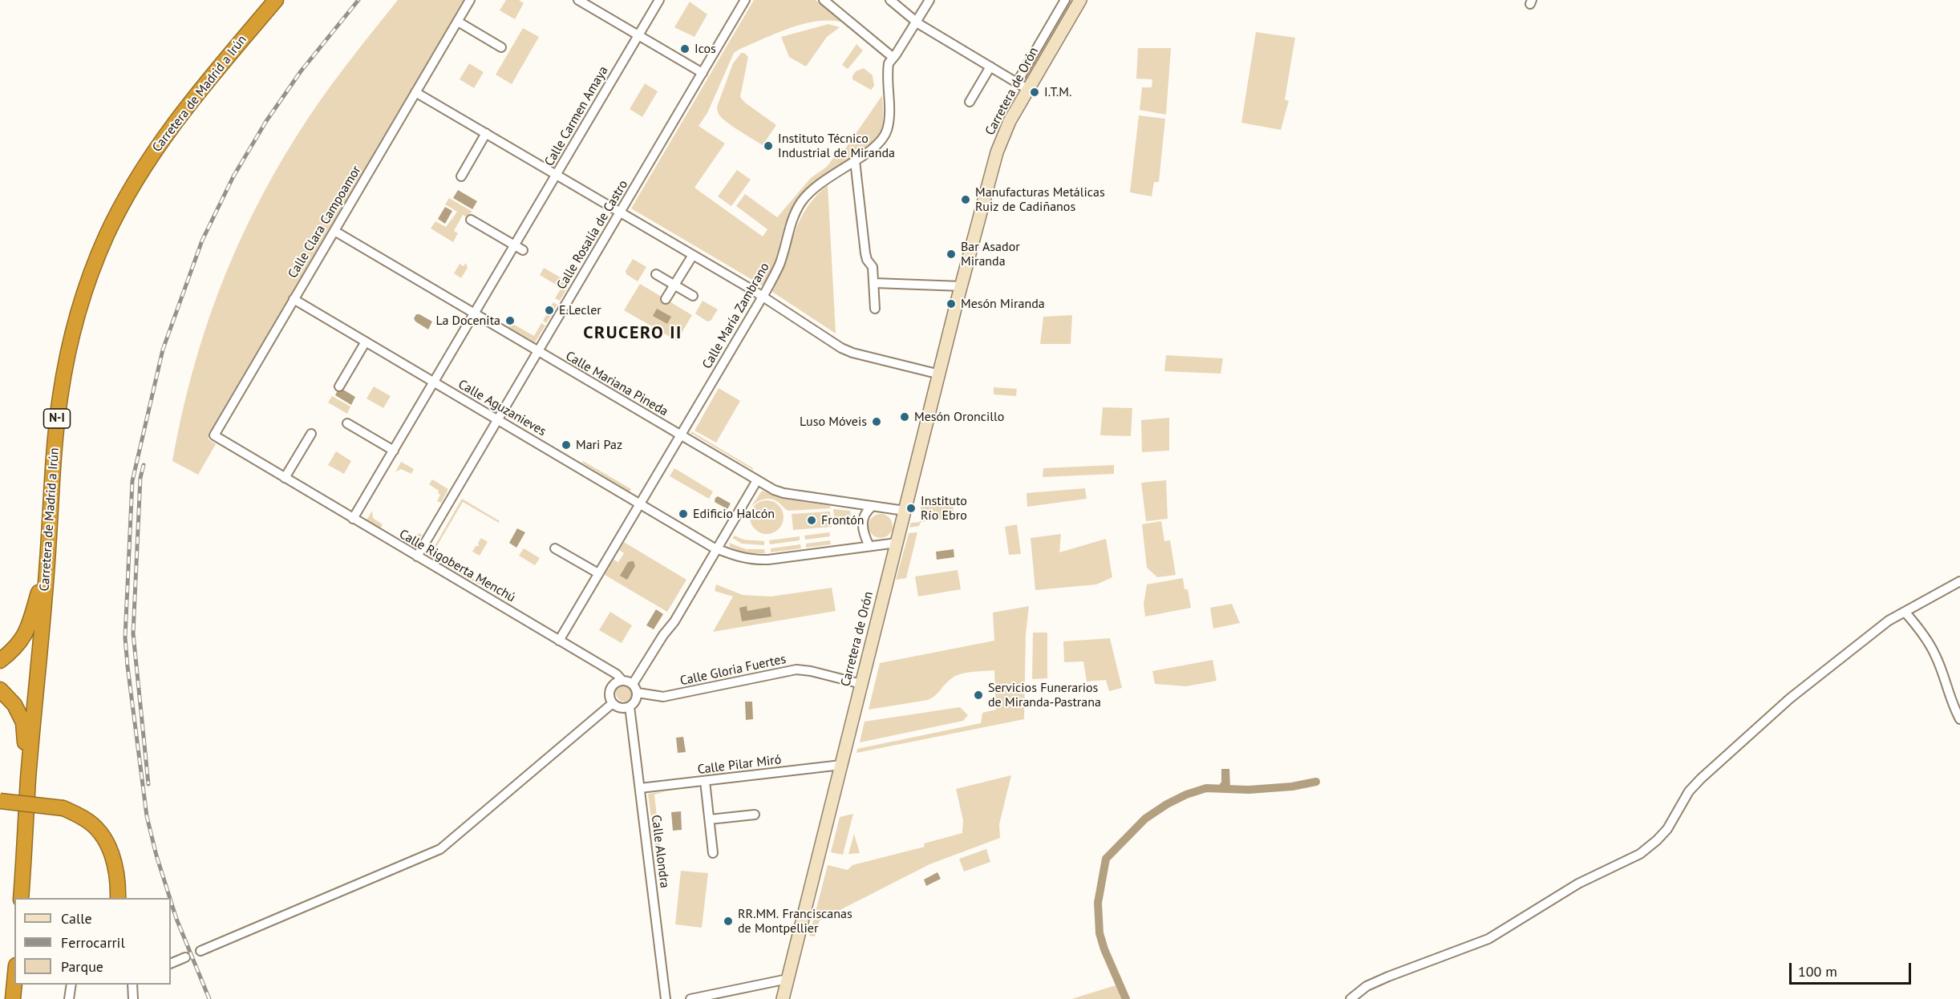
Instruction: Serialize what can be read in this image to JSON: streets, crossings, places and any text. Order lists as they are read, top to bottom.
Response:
{
  "streets": {
    "highway": ["Carretera de Madrid a Irún", "N-I"],
    "street": [
      "Carretera de Orón",
      "Calle Carmen Amaya",
      "Calle Clara Campoamor",
      "Calle Rosalía de Castro",
      "Calle María Zambrano",
      "Calle Mariana Pineda",
      "Calle Aguzanieves",
      "Calle Rigoberta Menchú",
      "Calle Gloria Fuertes",
      "Calle Pilar Miró",
      "Calle Alondra"
    ]
  },
  "crossings": [
    ["Carretera de Orón", "Calle Mariana Pineda"],
    ["Carretera de Orón", "Calle Aguzanieves"],
    ["Carretera de Orón", "Calle Gloria Fuertes"],
    ["Carretera de Orón", "Calle Pilar Miró"],
    ["Calle Carmen Amaya", "Calle Mariana Pineda"],
    ["Calle Carmen Amaya", "Calle Aguzanieves"],
    ["Calle Carmen Amaya", "Calle Rigoberta Menchú"],
    ["Calle Clara Campoamor", "Calle Mariana Pineda"],
    ["Calle Clara Campoamor", "Calle Aguzanieves"],
    ["Calle Clara Campoamor", "Calle Rigoberta Menchú"],
    ["Calle Rosalía de Castro", "Calle Mariana Pineda"],
    ["Calle Rosalía de Castro", "Calle Aguzanieves"],
    ["Calle Rosalía de Castro", "Calle Rigoberta Menchú"],
    ["Calle María Zambrano", "Calle Mariana Pineda"],
    ["Calle María Zambrano", "Calle Aguzanieves"],
    ["Calle María Zambrano", "Calle Rigoberta Menchú"],
    ["Calle Rigoberta Menchú", "Calle Gloria Fuertes"],
    ["Calle Rigoberta Menchú", "Calle Alondra"],
    ["Calle Gloria Fuertes", "Calle Alondra"],
    ["Calle Pilar Miró", "Calle Alondra"]
  ],
  "districts": ["CRUCERO II"],
  "places": [
    "Icos",
    "I.T.M.",
    "Instituto Técnico Industrial de Miranda",
    "Manufacturas Metálicas Ruiz de Cadiñanos",
    "Bar Asador Miranda",
    "Mesón Miranda",
    "E.Lecler",
    "La Docenita",
    "Mesón Oroncillo",
    "Luso Móveis",
    "Mari Paz",
    "Instituto Río Ebro",
    "Edificio Halcón",
    "Frontón",
    "Servicios Funerarios de Miranda-Pastrana",
    "RR.MM. Franciscanas de Montpellier"
  ],
  "legend": ["Calle", "Ferrocarril", "Parque"],
  "scale_bar": "100 m"
}
